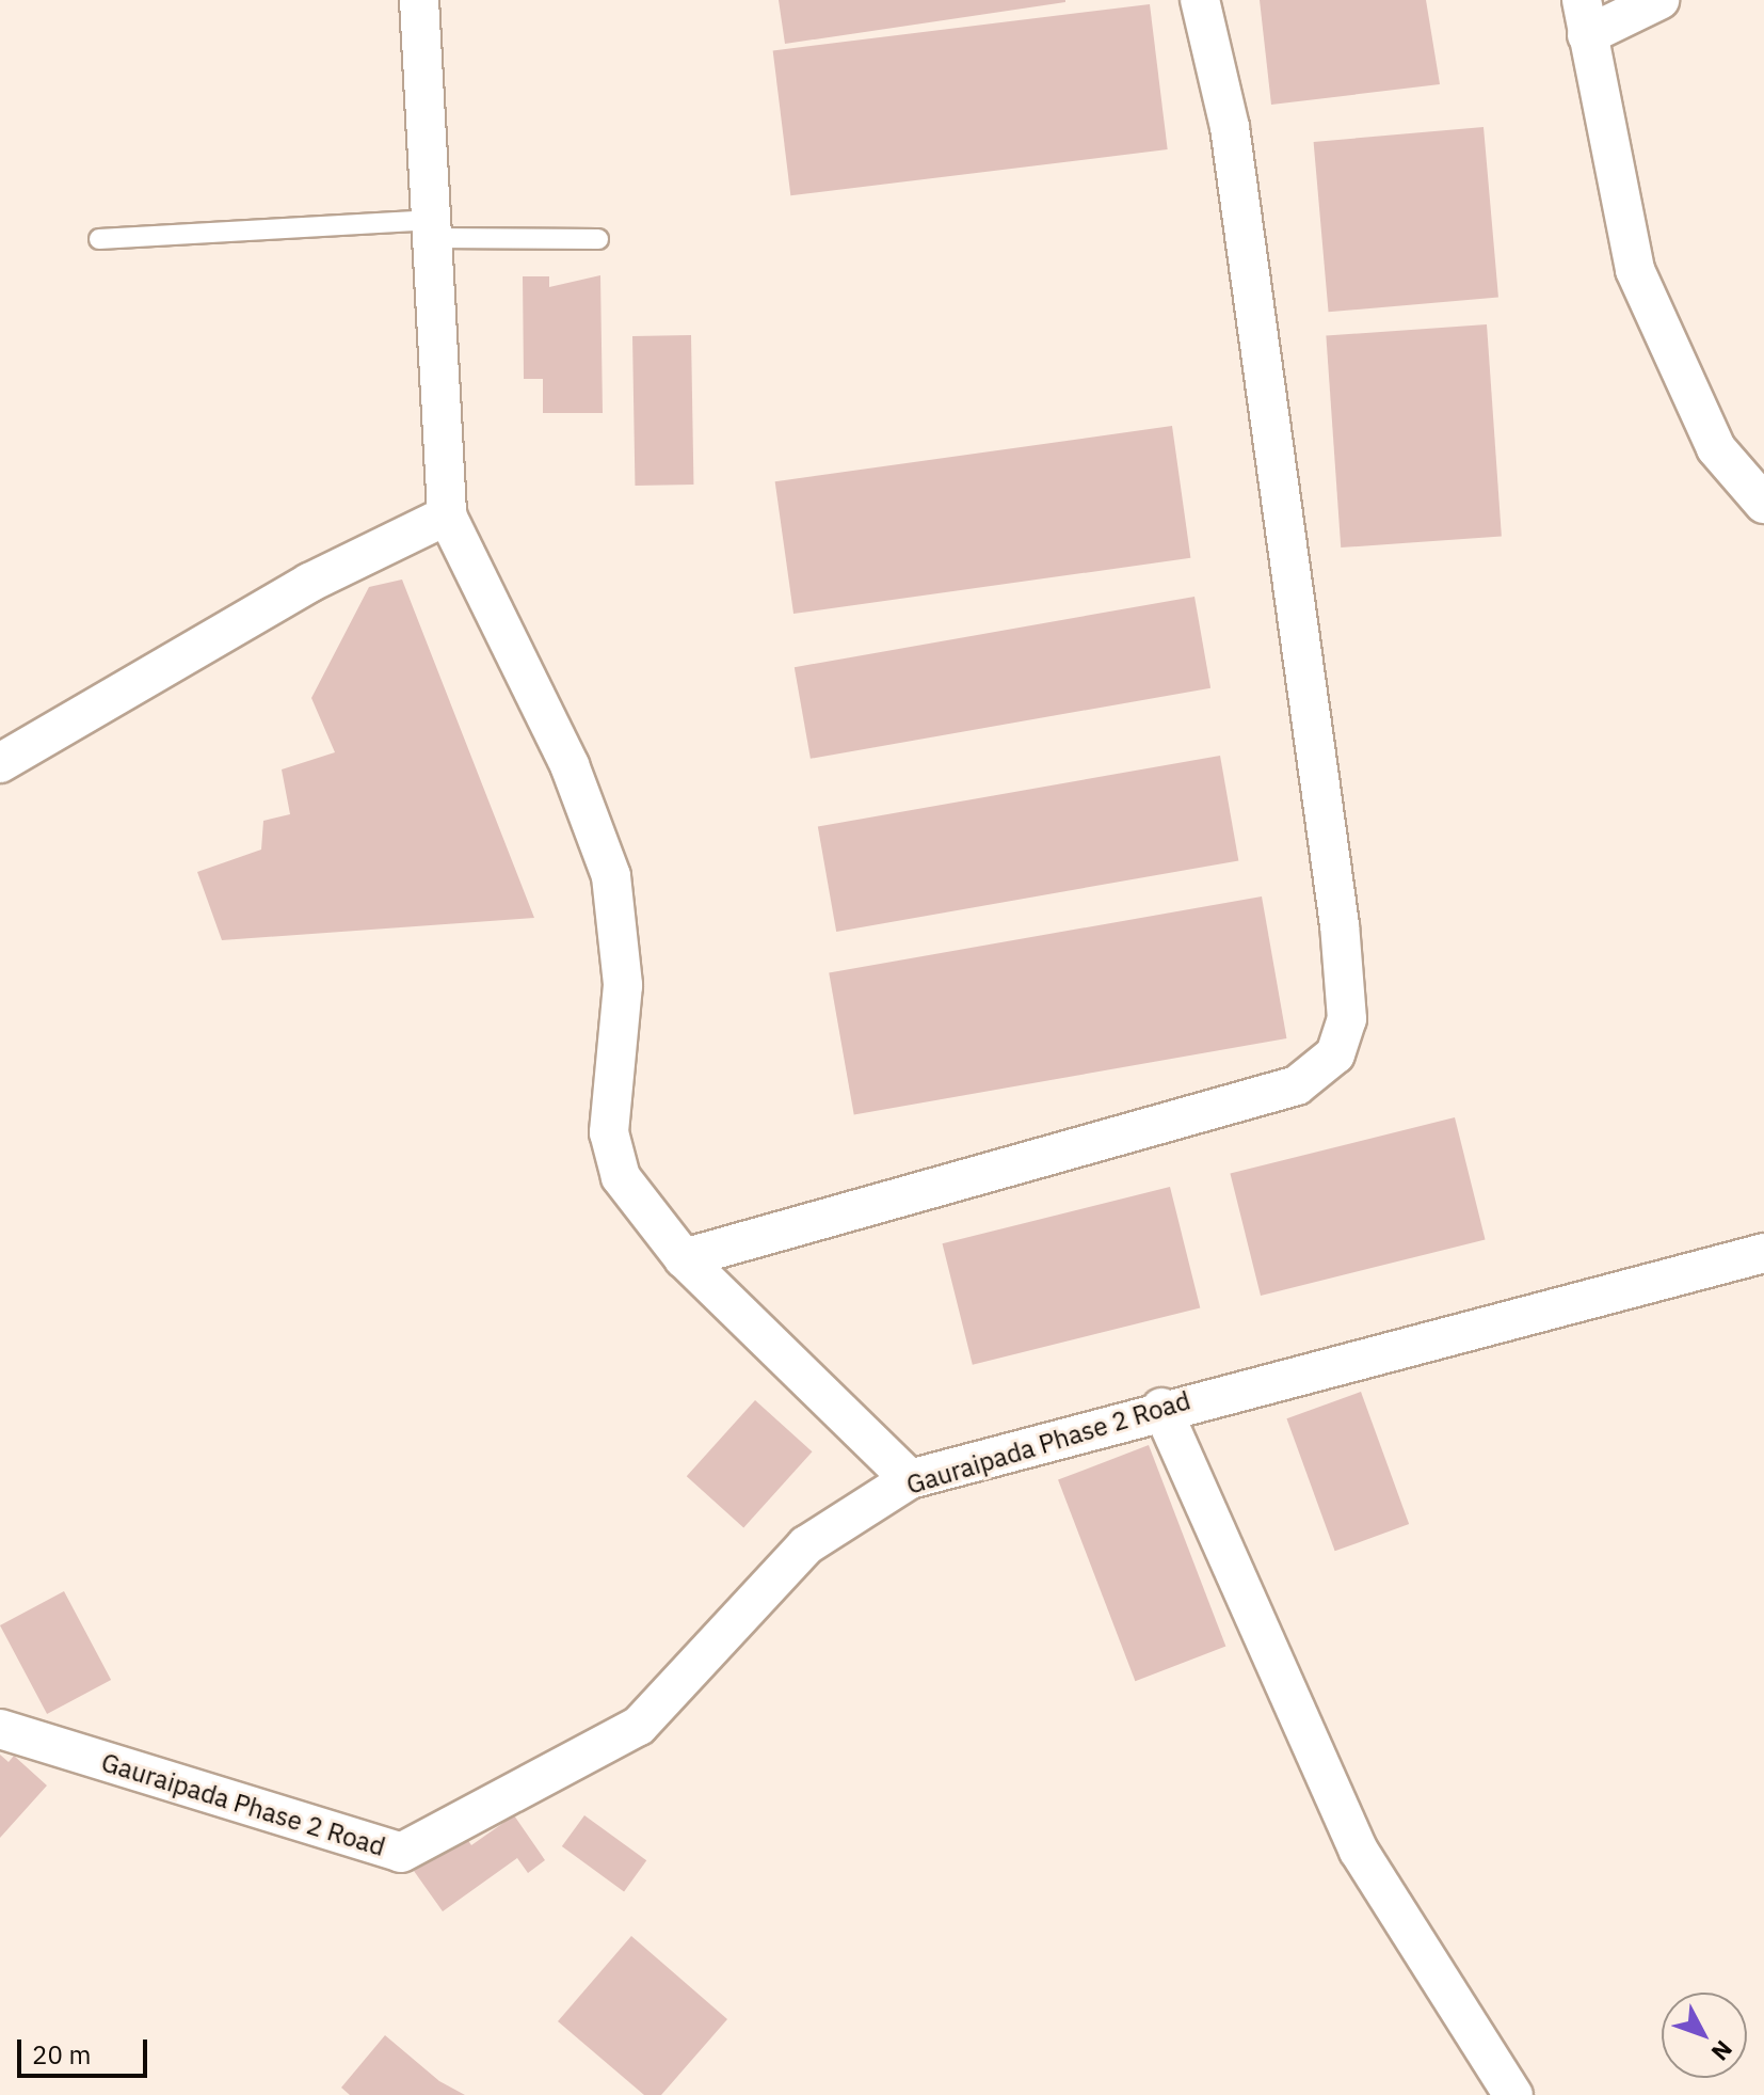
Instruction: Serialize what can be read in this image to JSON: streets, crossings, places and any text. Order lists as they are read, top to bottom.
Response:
{
  "streets": {
    "street": ["Gauraipada Phase 2 Road"]
  },
  "scale_bar": "20 m",
  "north": "bottom right"
}
